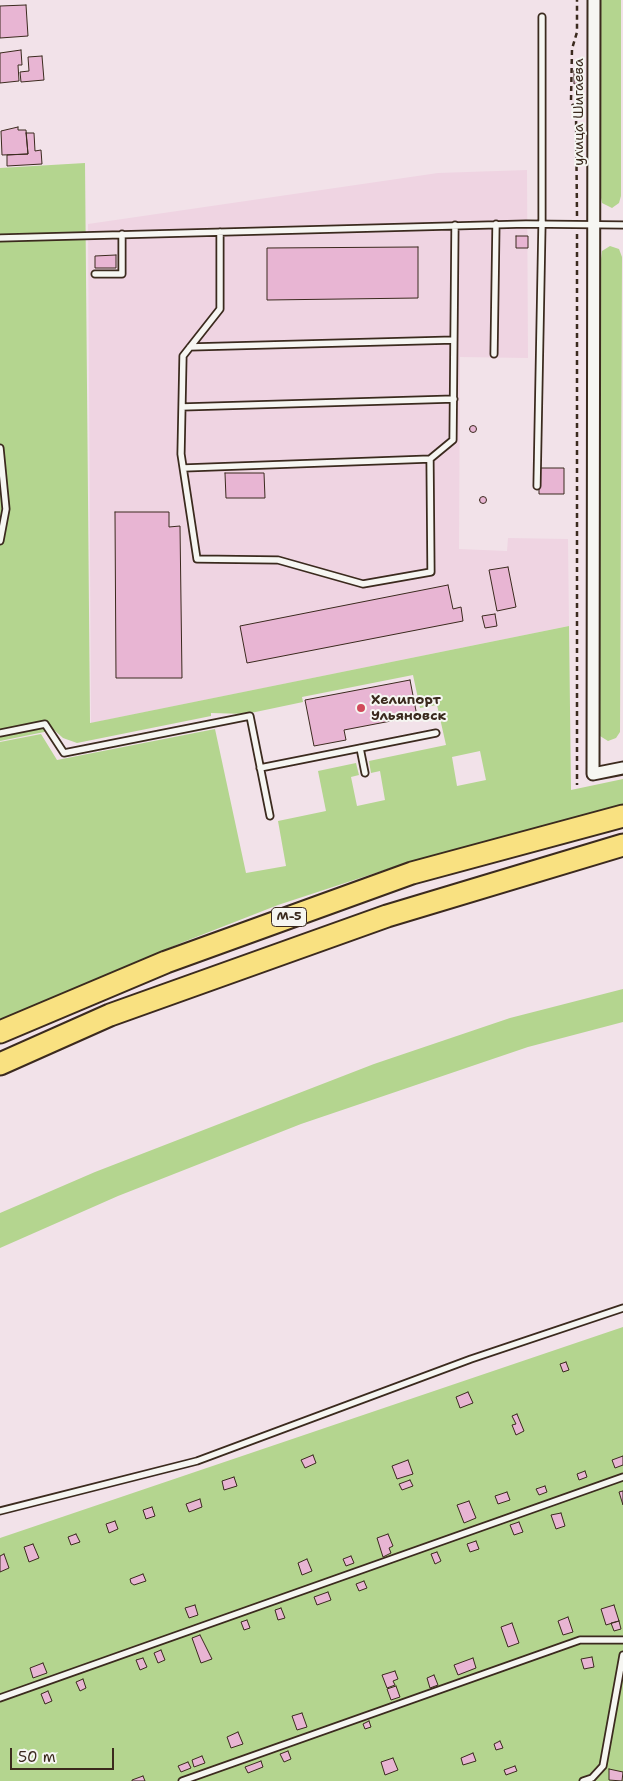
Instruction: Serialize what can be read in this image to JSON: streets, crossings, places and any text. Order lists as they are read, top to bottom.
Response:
{
  "streets": {
    "highway": ["М-5"],
    "street": ["улица Шигаева"]
  },
  "places": ["Хелипорт Ульяновск"],
  "scale_bar": "50 m"
}
